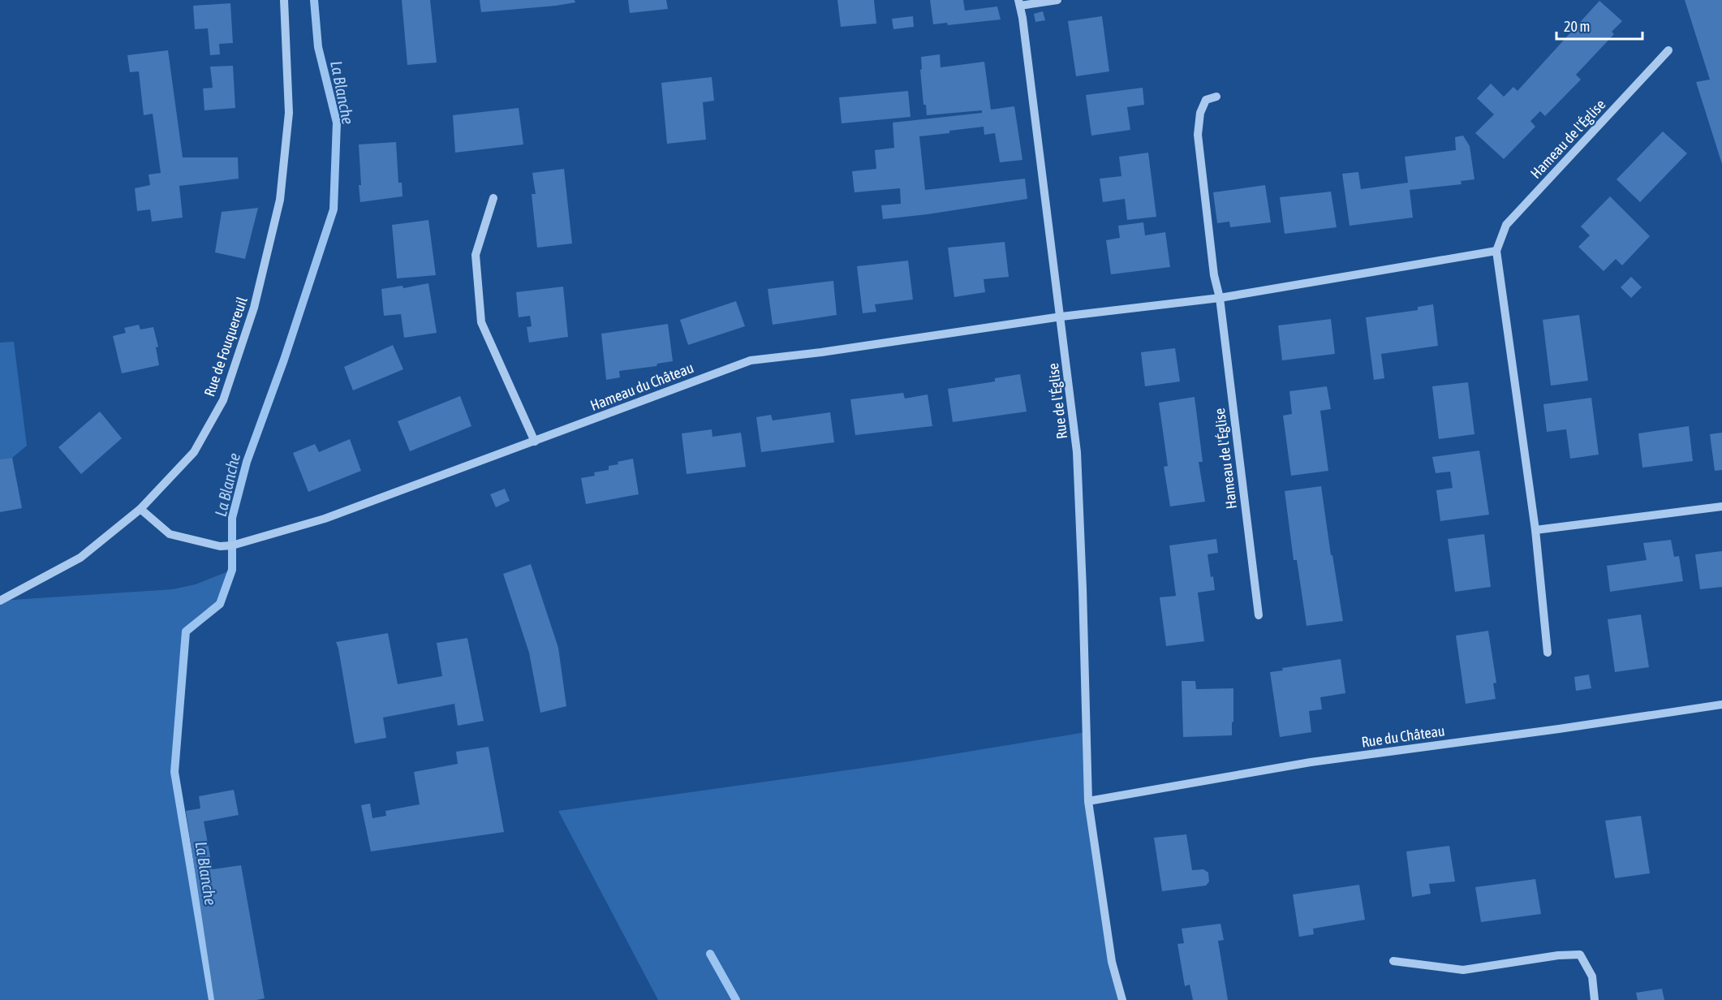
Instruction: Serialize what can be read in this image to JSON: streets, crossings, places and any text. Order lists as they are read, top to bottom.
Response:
{
  "streets": {
    "street": [
      "Hameau de l'Église",
      "Rue de Fouquereuil",
      "Hameau du Château",
      "Rue de l'Église",
      "Rue du Château"
    ]
  },
  "crossings": [
    ["Rue de Fouquereuil", "Hameau du Château"],
    ["Hameau du Château", "Rue de l'Église"],
    ["Rue de l'Église", "Rue du Château"]
  ],
  "water": ["La Blanche"],
  "scale_bar": "20 m"
}
